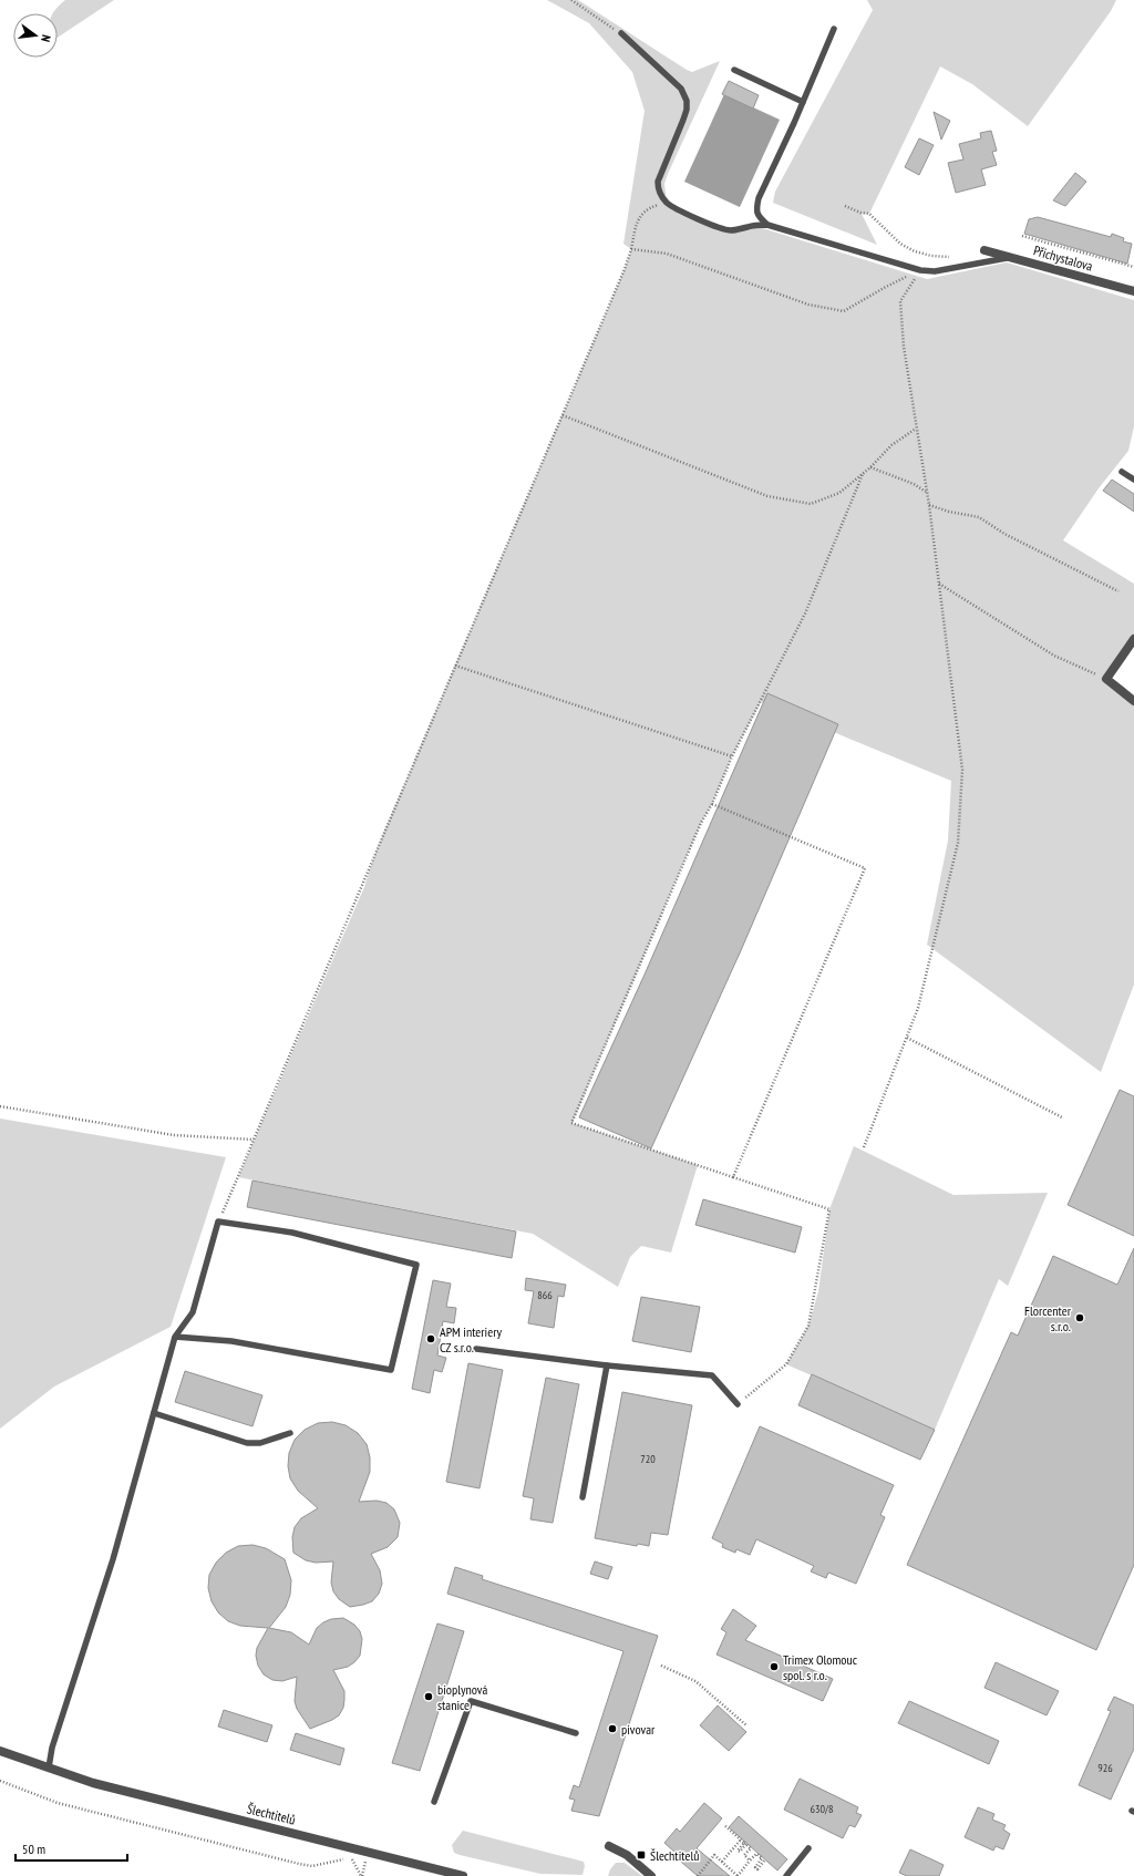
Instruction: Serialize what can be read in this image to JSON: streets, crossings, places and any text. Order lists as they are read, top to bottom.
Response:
{
  "streets": {
    "street": ["Přichystalova", "Šlechtitelů"]
  },
  "places": {
    "other": [
      "Florcenter s.r.o.",
      "APM interiery CZ s.r.o.",
      "Trimex Olomouc spol. s r.o.",
      "bioplynová stanice",
      "pivovar"
    ],
    "transit": ["Šlechtitelů"]
  },
  "house_numbers": [
    "866",
    "720",
    "926",
    "630/8"
  ],
  "scale_bar": "50 m",
  "north": "right"
}
